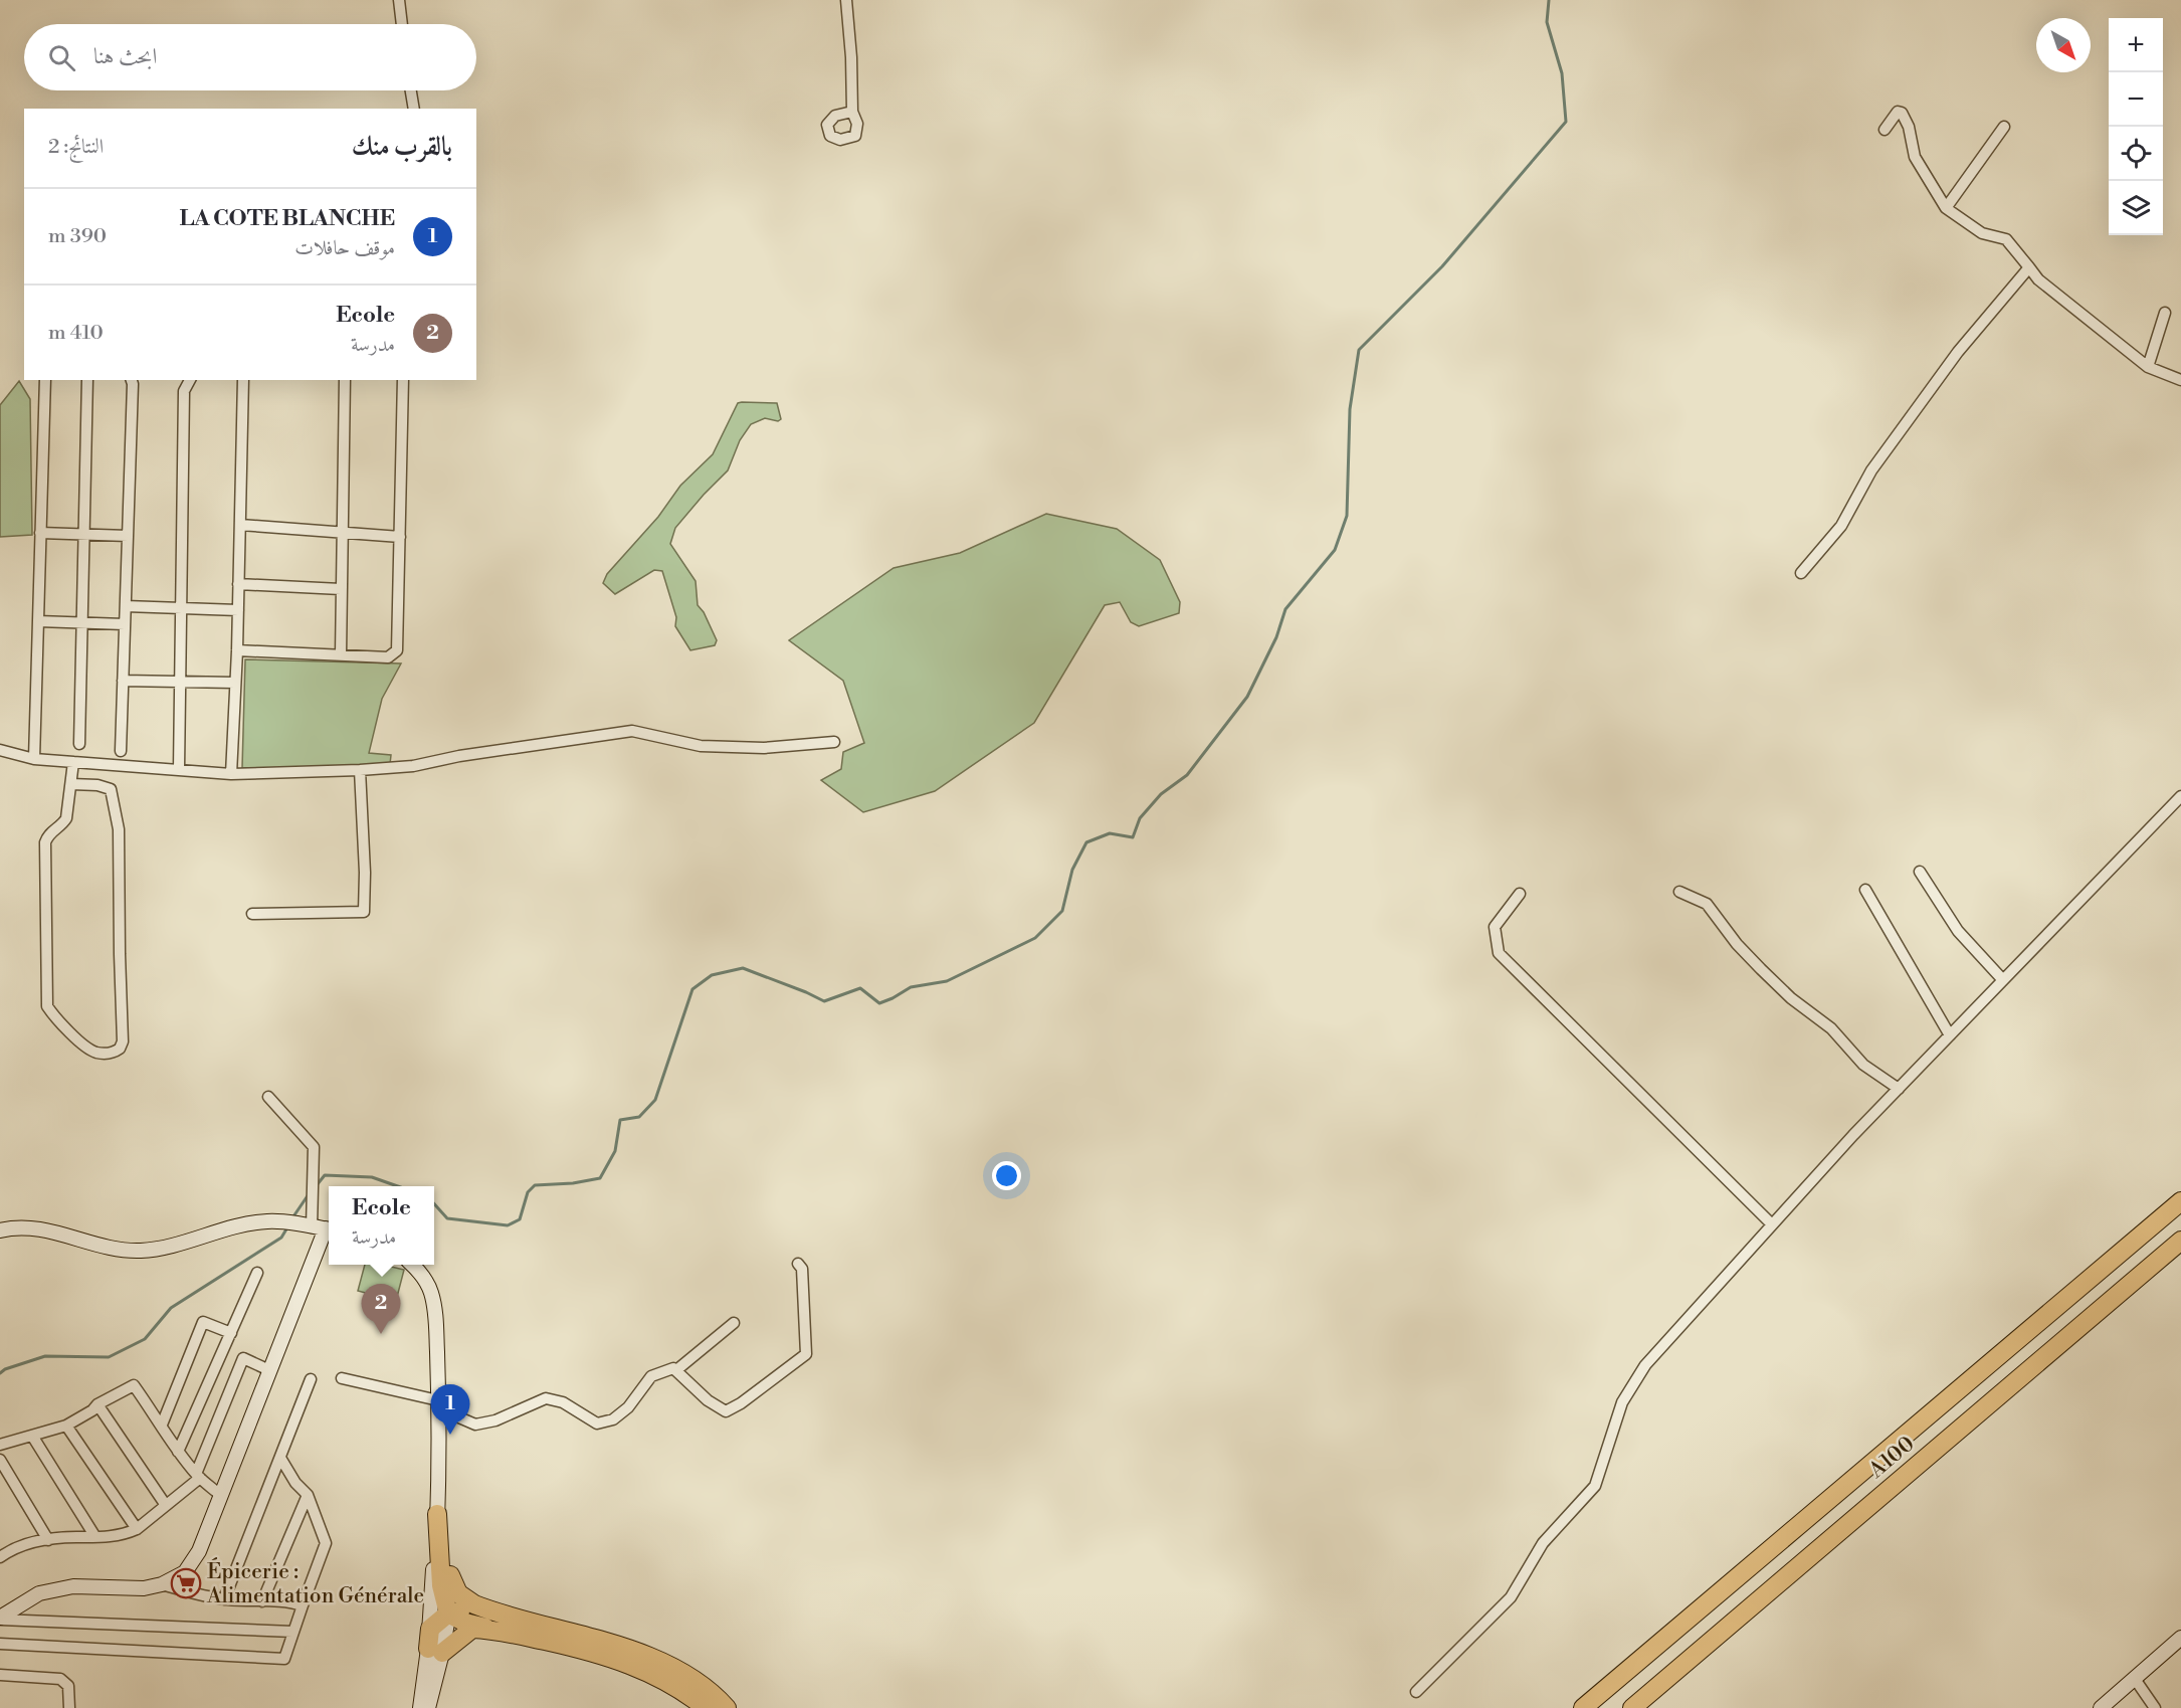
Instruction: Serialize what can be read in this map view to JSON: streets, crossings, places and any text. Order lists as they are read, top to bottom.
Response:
{
  "streets": {
    "highway": ["A100"]
  },
  "places": {
    "supermarket": ["Épicerie : Alimentation Générale"]
  },
  "north": "bottom right",
  "page": {
    "map_buttons": ["+", "−"],
    "search": "ابحث هنا",
    "heading": ["بالقرب منك", "النتائج: 2"],
    "list": [
      {
        "mark": "1",
        "name": "LA COTE BLANCHE",
        "note": "موقف حافلات",
        "value": "390 m"
      },
      {
        "mark": "2",
        "name": "Ecole",
        "note": "مدرسة",
        "value": "410 m"
      }
    ],
    "popup": ["Ecole", "مدرسة"],
    "pins": ["2", "1"]
  }
}
